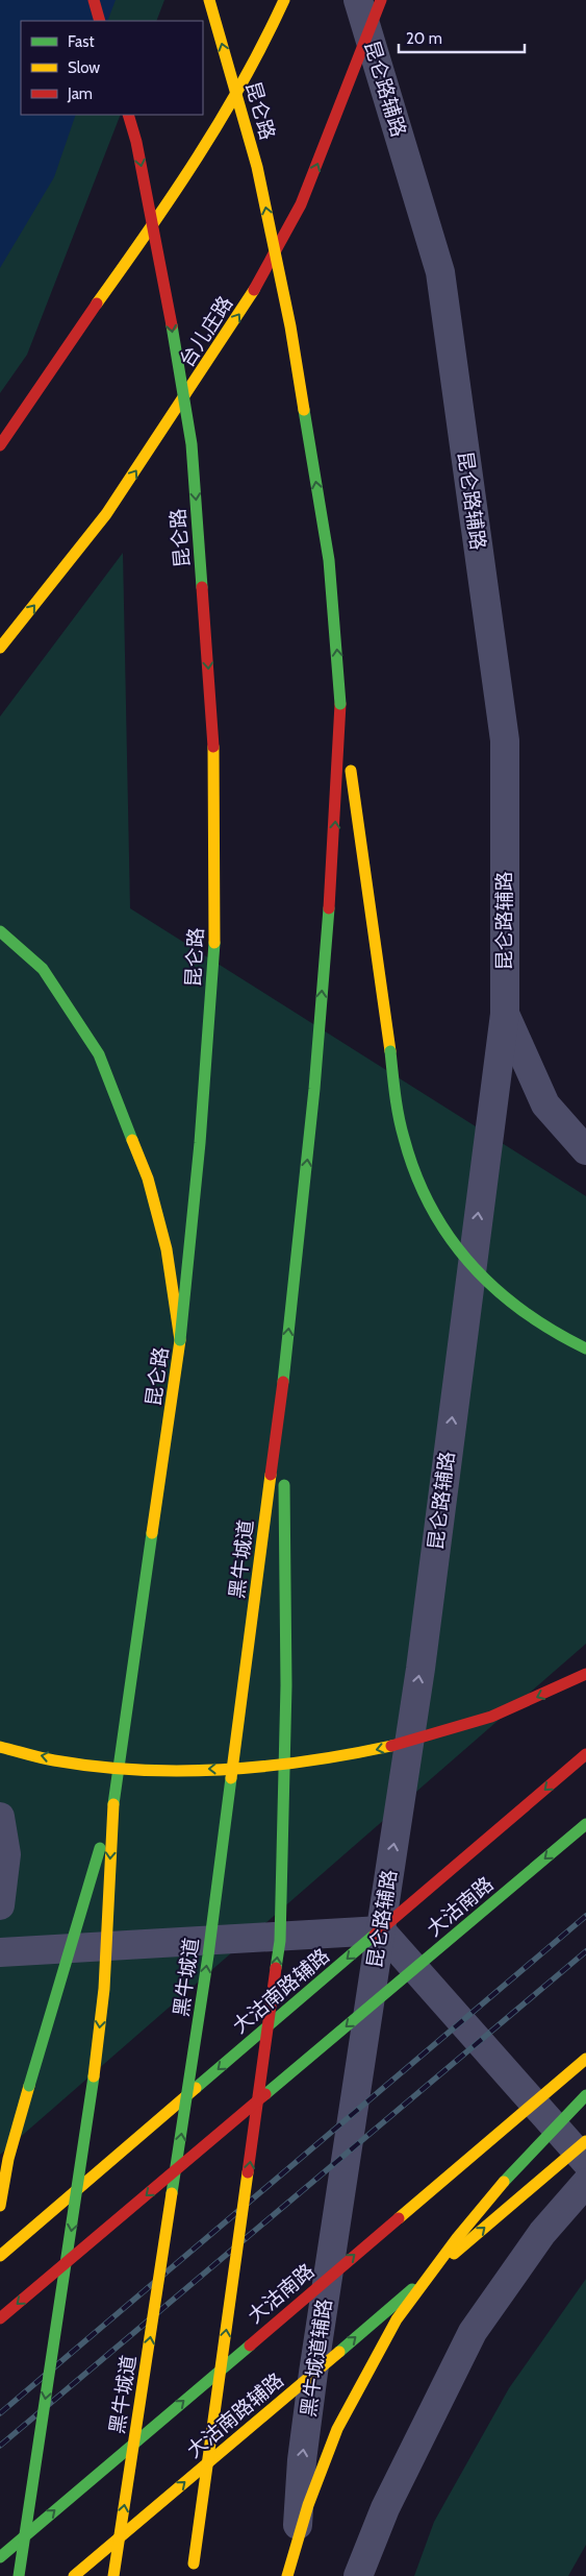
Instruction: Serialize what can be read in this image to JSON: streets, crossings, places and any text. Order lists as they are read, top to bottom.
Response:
{
  "streets": {
    "main road": [
      "昆仑路",
      "台儿庄路",
      "黑牛城道",
      "大沽南路",
      "大沽南路辅路"
    ],
    "street": ["昆仑路辅路", "黑牛城道辅路"]
  },
  "crossings": [
    ["昆仑路辅路", "台儿庄路"],
    ["昆仑路辅路", "大沽南路辅路"],
    ["昆仑路辅路", "黑牛城道辅路"],
    ["昆仑路", "黑牛城道"],
    ["大沽南路辅路", "黑牛城道辅路"]
  ],
  "one_way": ["昆仑路辅路", "台儿庄路"],
  "legend": ["Fast", "Slow", "Jam"],
  "scale_bar": "20 m"
}
